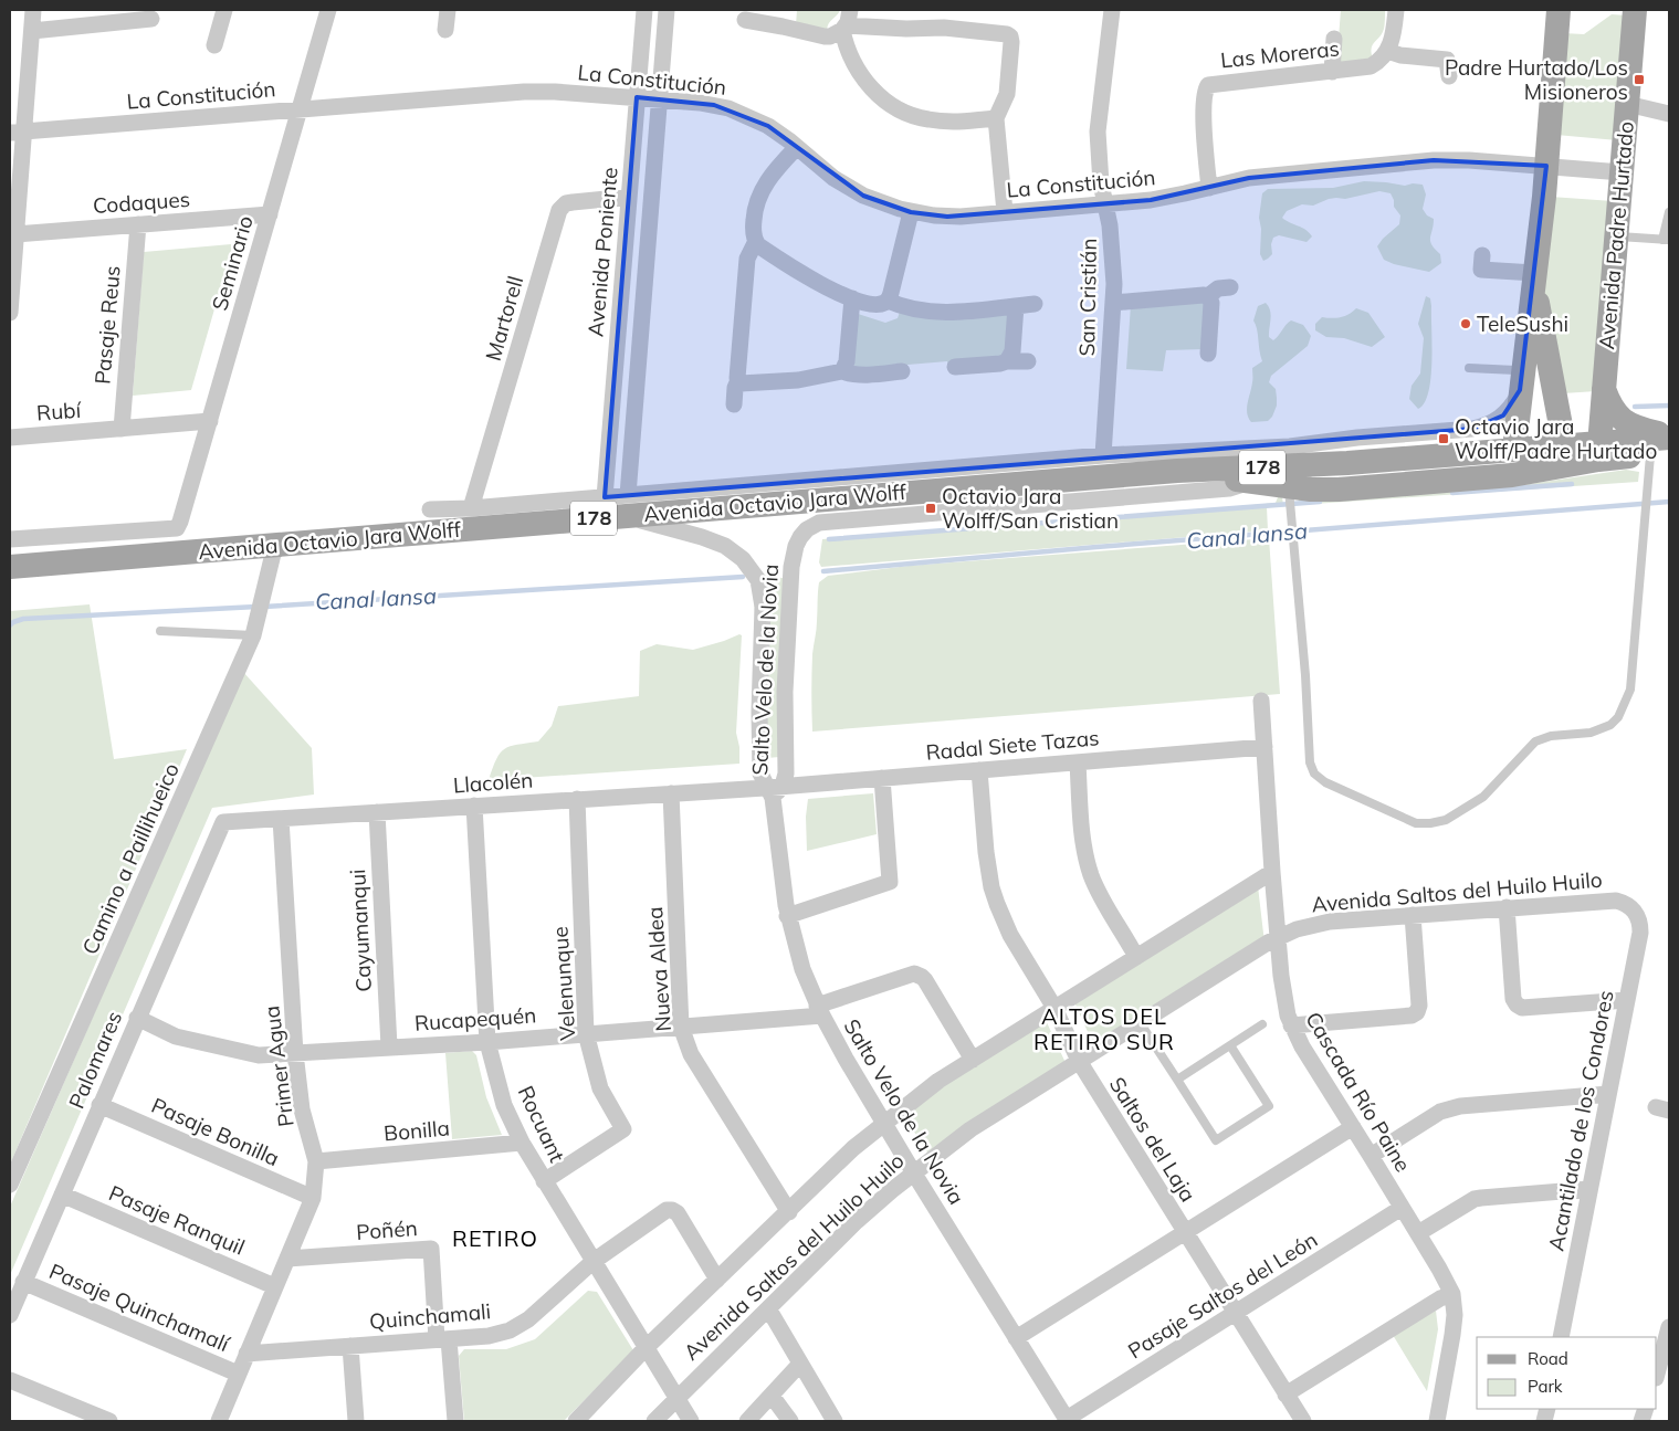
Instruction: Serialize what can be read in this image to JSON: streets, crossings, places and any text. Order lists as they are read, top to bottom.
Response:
{
  "streets": {
    "main road": ["Avenida Padre Hurtado", "178", "Avenida Octavio Jara Wolff"],
    "street": [
      "Las Moreras",
      "La Constitución",
      "Codaques",
      "Avenida Poniente",
      "Seminario",
      "San Cristián",
      "Martorell",
      "Pasaje Reus",
      "Rubí",
      "Salto Velo de la Novia",
      "Radal Siete Tazas",
      "Llacolén",
      "Camino a Paillihueico",
      "Avenida Saltos del Huilo Huilo",
      "Cayumanqui",
      "Nueva Aldea",
      "Velenunque",
      "Rucapequén",
      "Palomares",
      "Primer Agua",
      "Cascada Río Paine",
      "Acantilado de los Condores",
      "Rocuant",
      "Bonilla",
      "Pasaje Bonilla",
      "Saltos del Laja",
      "Pasaje Ranquil",
      "Poñén",
      "Pasaje Saltos del León",
      "Pasaje Quinchamalí",
      "Quinchamali"
    ]
  },
  "crossings": [
    ["Las Moreras", "La Constitución"],
    ["La Constitución", "Avenida Padre Hurtado"],
    ["La Constitución", "Avenida Poniente"],
    ["La Constitución", "Seminario"],
    ["La Constitución", "San Cristián"],
    ["Codaques", "Seminario"],
    ["Codaques", "Pasaje Reus"],
    ["Avenida Padre Hurtado", "178"],
    ["Avenida Padre Hurtado", "Avenida Octavio Jara Wolff"],
    ["Avenida Poniente", "Martorell"],
    ["Avenida Poniente", "Avenida Octavio Jara Wolff"],
    ["Seminario", "Rubí"],
    ["Seminario", "Avenida Octavio Jara Wolff"],
    ["San Cristián", "Avenida Octavio Jara Wolff"],
    ["Martorell", "Avenida Octavio Jara Wolff"],
    ["Pasaje Reus", "Rubí"],
    ["178", "Avenida Octavio Jara Wolff"],
    ["Avenida Octavio Jara Wolff", "Salto Velo de la Novia"],
    ["Avenida Octavio Jara Wolff", "Camino a Paillihueico"],
    ["Salto Velo de la Novia", "Radal Siete Tazas"],
    ["Salto Velo de la Novia", "Llacolén"],
    ["Salto Velo de la Novia", "Avenida Saltos del Huilo Huilo"],
    ["Salto Velo de la Novia", "Rucapequén"],
    ["Salto Velo de la Novia", "Pasaje Saltos del León"],
    ["Radal Siete Tazas", "Llacolén"],
    ["Radal Siete Tazas", "Cascada Río Paine"],
    ["Radal Siete Tazas", "Saltos del Laja"],
    ["Llacolén", "Cayumanqui"],
    ["Llacolén", "Nueva Aldea"],
    ["Llacolén", "Velenunque"],
    ["Llacolén", "Palomares"],
    ["Llacolén", "Primer Agua"],
    ["Llacolén", "Rocuant"],
    ["Avenida Saltos del Huilo Huilo", "Nueva Aldea"],
    ["Avenida Saltos del Huilo Huilo", "Rucapequén"],
    ["Avenida Saltos del Huilo Huilo", "Cascada Río Paine"],
    ["Avenida Saltos del Huilo Huilo", "Acantilado de los Condores"],
    ["Avenida Saltos del Huilo Huilo", "Rocuant"],
    ["Avenida Saltos del Huilo Huilo", "Saltos del Laja"],
    ["Avenida Saltos del Huilo Huilo", "Quinchamali"],
    ["Cayumanqui", "Rucapequén"],
    ["Nueva Aldea", "Rucapequén"],
    ["Velenunque", "Rucapequén"],
    ["Velenunque", "Rocuant"],
    ["Rucapequén", "Palomares"],
    ["Rucapequén", "Primer Agua"],
    ["Rucapequén", "Rocuant"],
    ["Palomares", "Pasaje Bonilla"],
    ["Palomares", "Pasaje Ranquil"],
    ["Palomares", "Pasaje Quinchamalí"],
    ["Primer Agua", "Bonilla"],
    ["Primer Agua", "Pasaje Bonilla"],
    ["Primer Agua", "Pasaje Ranquil"],
    ["Primer Agua", "Poñén"],
    ["Primer Agua", "Pasaje Quinchamalí"],
    ["Primer Agua", "Quinchamali"],
    ["Cascada Río Paine", "Pasaje Saltos del León"],
    ["Rocuant", "Bonilla"],
    ["Rocuant", "Quinchamali"],
    ["Saltos del Laja", "Pasaje Saltos del León"],
    ["Poñén", "Quinchamali"]
  ],
  "districts": ["ALTOS DEL RETIRO SUR", "RETIRO"],
  "water": ["Canal Iansa"],
  "places": {
    "transit": ["Padre Hurtado/Los Misioneros", "Octavio Jara Wolff/Padre Hurtado", "Octavio Jara Wolff/San Cristian"],
    "other": ["TeleSushi"]
  },
  "legend": ["Road", "Park"]
}
